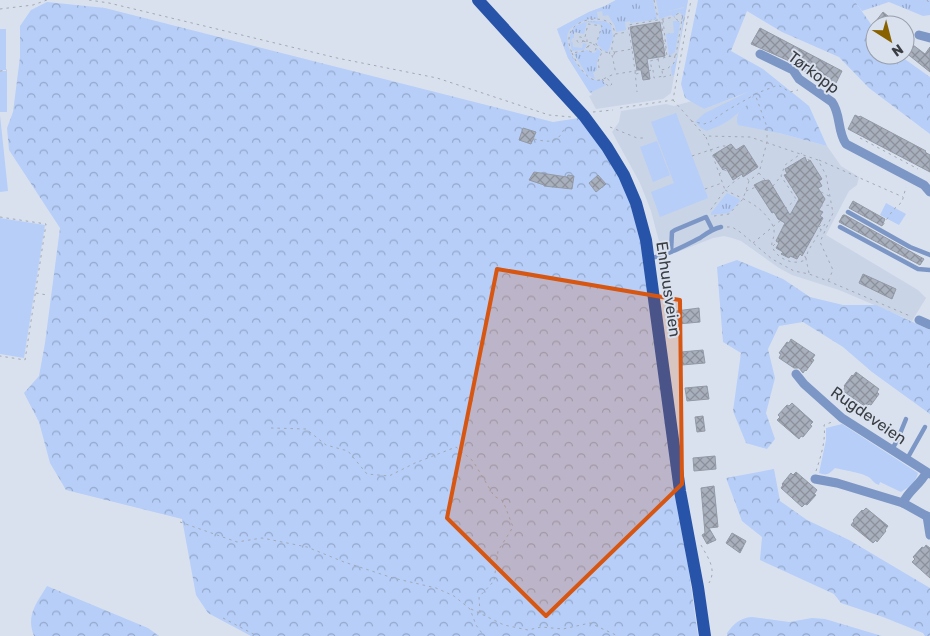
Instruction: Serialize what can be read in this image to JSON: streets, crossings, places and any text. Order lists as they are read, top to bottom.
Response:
{
  "streets": {
    "main road": ["Enhuusveien"],
    "street": ["Tørkopp", "Rugdeveien"]
  },
  "north": "bottom right"
}
